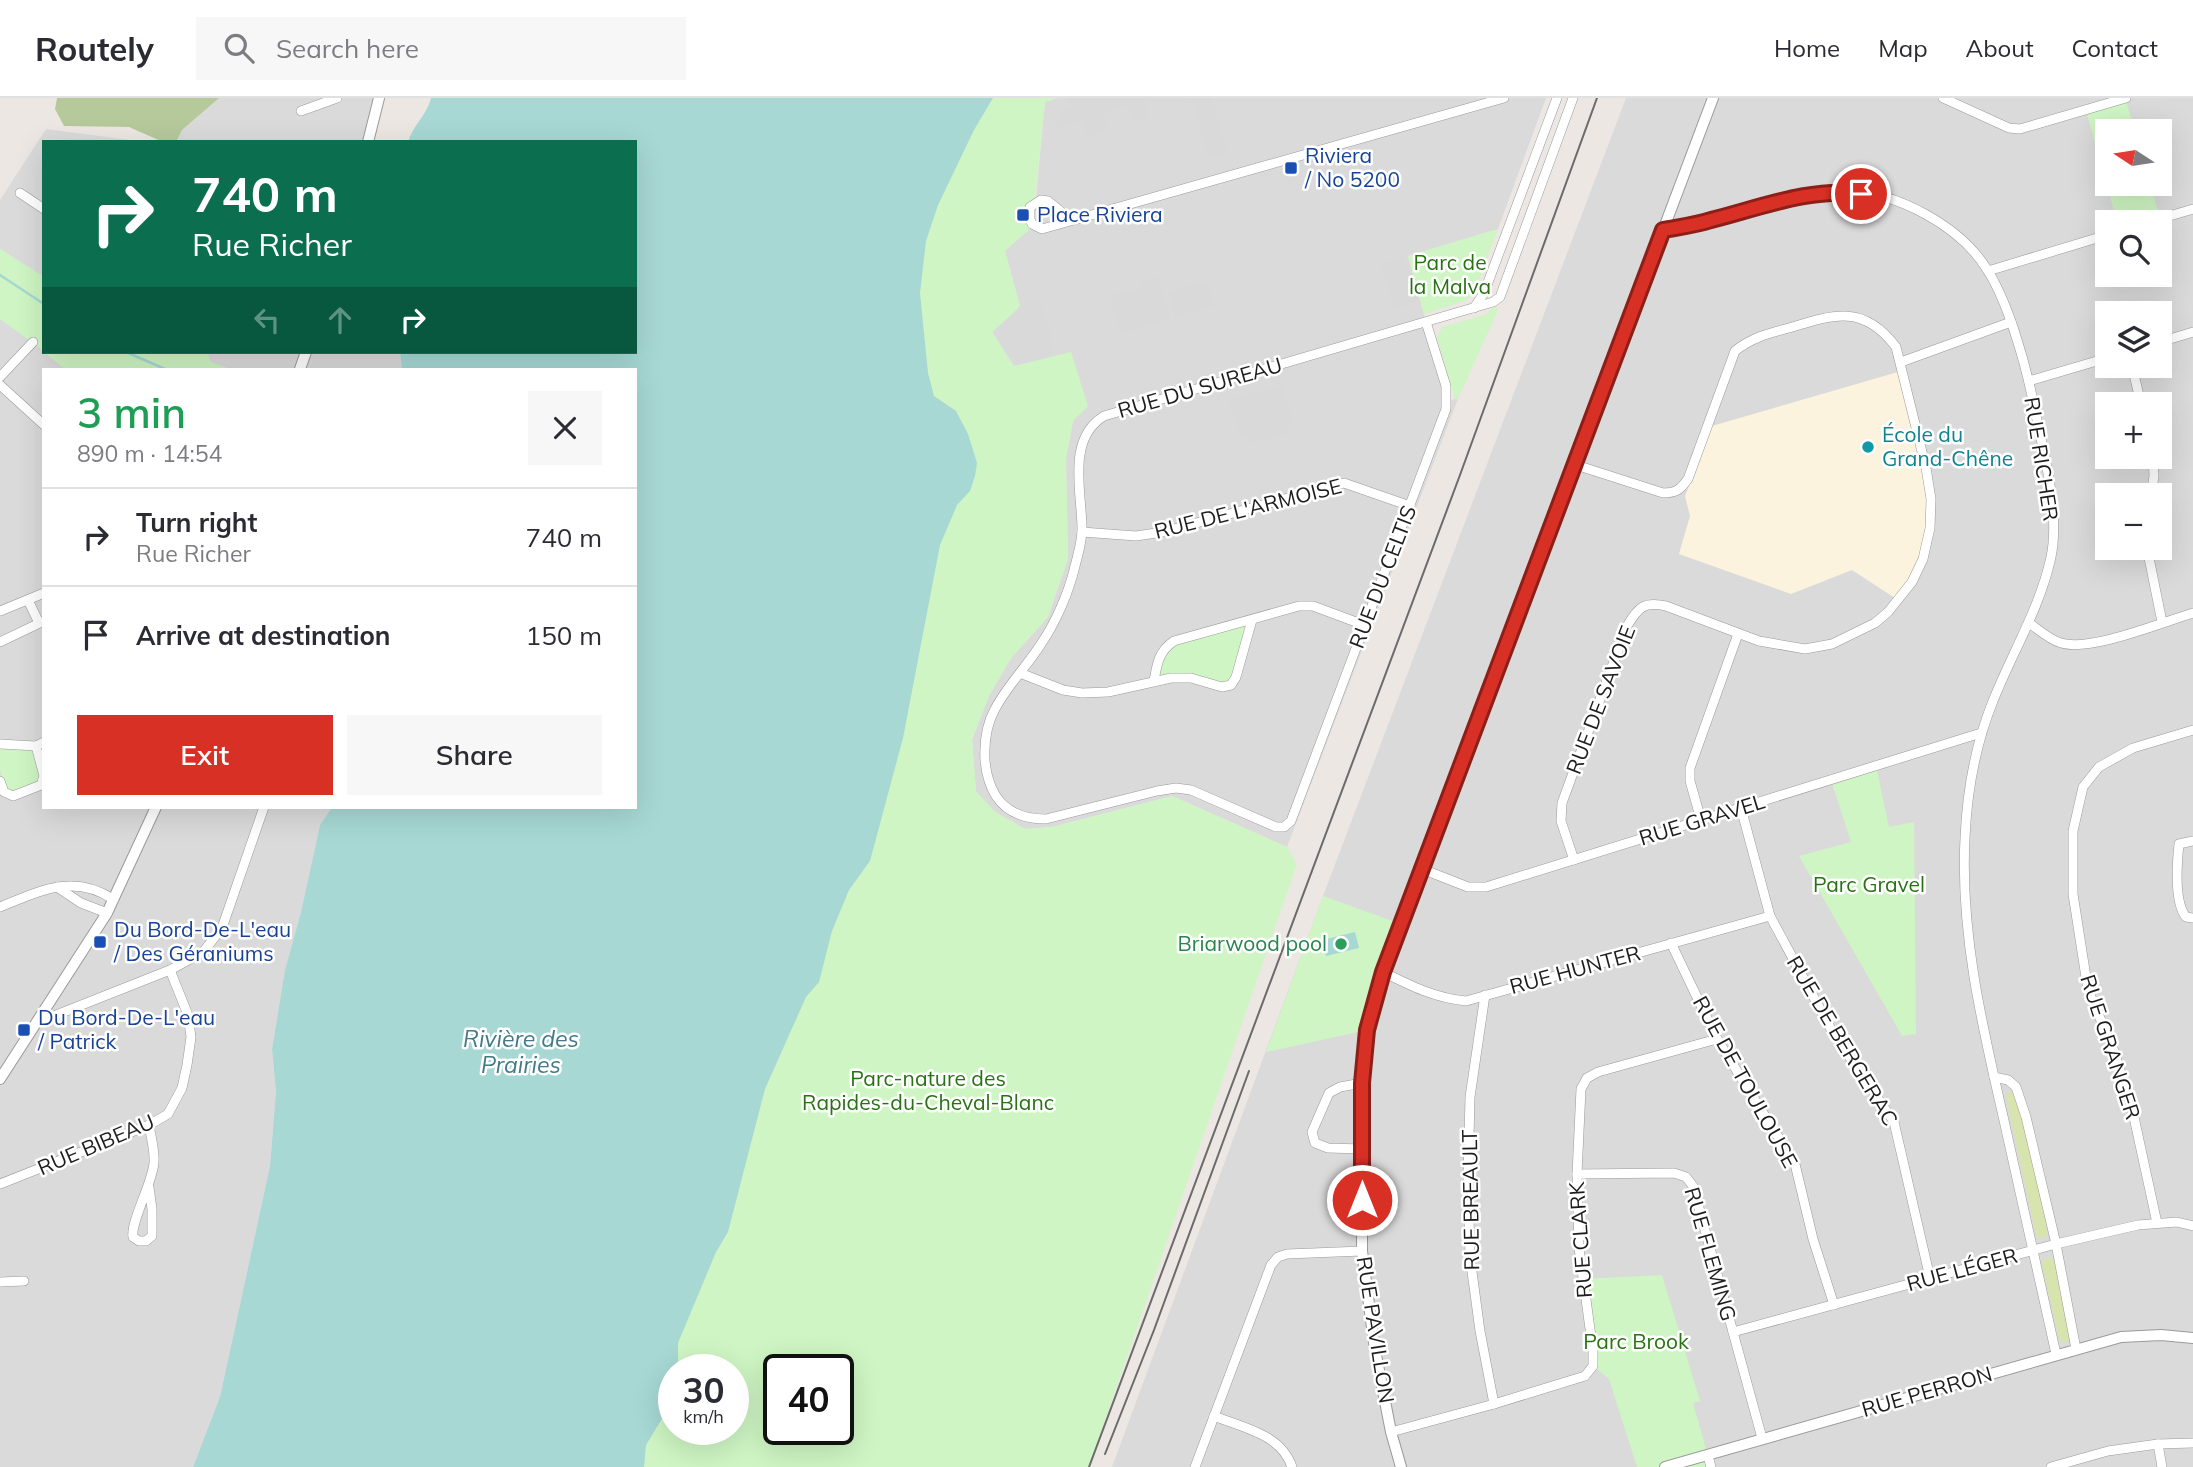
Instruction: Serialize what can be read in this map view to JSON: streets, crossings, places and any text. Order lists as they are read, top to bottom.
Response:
{
  "streets": {
    "street": [
      "RUE DU SUREAU",
      "RUE RICHER",
      "RUE DE L'ARMOISE",
      "RUE DU CELTIS",
      "RUE DE SAVOIE",
      "RUE GRAVEL",
      "RUE HUNTER",
      "RUE DE BERGERAC",
      "RUE GRANGER",
      "RUE DE TOULOUSE",
      "RUE BIBEAU",
      "RUE BREAULT",
      "RUE CLARK",
      "RUE FLEMING",
      "RUE LÉGER",
      "RUE PAVILLON",
      "RUE PERRON"
    ]
  },
  "crossings": [
    ["RUE DU SUREAU", "RUE DE L'ARMOISE"],
    ["RUE DU SUREAU", "RUE DU CELTIS"],
    ["RUE RICHER", "RUE GRAVEL"],
    ["RUE RICHER", "RUE LÉGER"],
    ["RUE RICHER", "RUE PAVILLON"],
    ["RUE RICHER", "RUE PERRON"],
    ["RUE DE L'ARMOISE", "RUE DU CELTIS"],
    ["RUE DE SAVOIE", "RUE GRAVEL"],
    ["RUE DE SAVOIE", "RUE PAVILLON"],
    ["RUE GRAVEL", "RUE DE BERGERAC"],
    ["RUE GRAVEL", "RUE PAVILLON"],
    ["RUE HUNTER", "RUE DE BERGERAC"],
    ["RUE HUNTER", "RUE DE TOULOUSE"],
    ["RUE HUNTER", "RUE BREAULT"],
    ["RUE HUNTER", "RUE PAVILLON"],
    ["RUE DE BERGERAC", "RUE LÉGER"],
    ["RUE GRANGER", "RUE LÉGER"],
    ["RUE DE TOULOUSE", "RUE CLARK"],
    ["RUE DE TOULOUSE", "RUE LÉGER"],
    ["RUE BREAULT", "RUE CLARK"],
    ["RUE CLARK", "RUE FLEMING"],
    ["RUE CLARK", "RUE PAVILLON"],
    ["RUE FLEMING", "RUE LÉGER"],
    ["RUE FLEMING", "RUE PERRON"]
  ],
  "water": ["Rivière des Prairies"],
  "parks": [
    "Parc de la Malva",
    "Parc Gravel",
    "Parc-nature des Rapides-du-Cheval-Blanc",
    "Parc Brook"
  ],
  "places": {
    "transit": [
      "Riviera / No 5200",
      "Place Riviera",
      "Du Bord-De-L'eau / Des Géraniums",
      "Du Bord-De-L'eau / Patrick"
    ],
    "other": ["École du Grand-Chêne", "Briarwood pool"]
  },
  "north": "left",
  "page": {
    "header": "Routely",
    "search": "Search here",
    "nav": [
      "Home",
      "Map",
      "About",
      "Contact"
    ],
    "map_buttons": ["+", "−"],
    "turn": ["740 m", "Rue Richer"],
    "heading": ["3 min", "890 m · 14:54"],
    "list": [
      {
        "name": "Turn right",
        "note": "Rue Richer",
        "value": "740 m"
      },
      {
        "name": "Arrive at destination",
        "value": "150 m"
      }
    ],
    "buttons": ["Exit", "Share"],
    "speed": "30 km/h",
    "limit": "40"
  }
}
